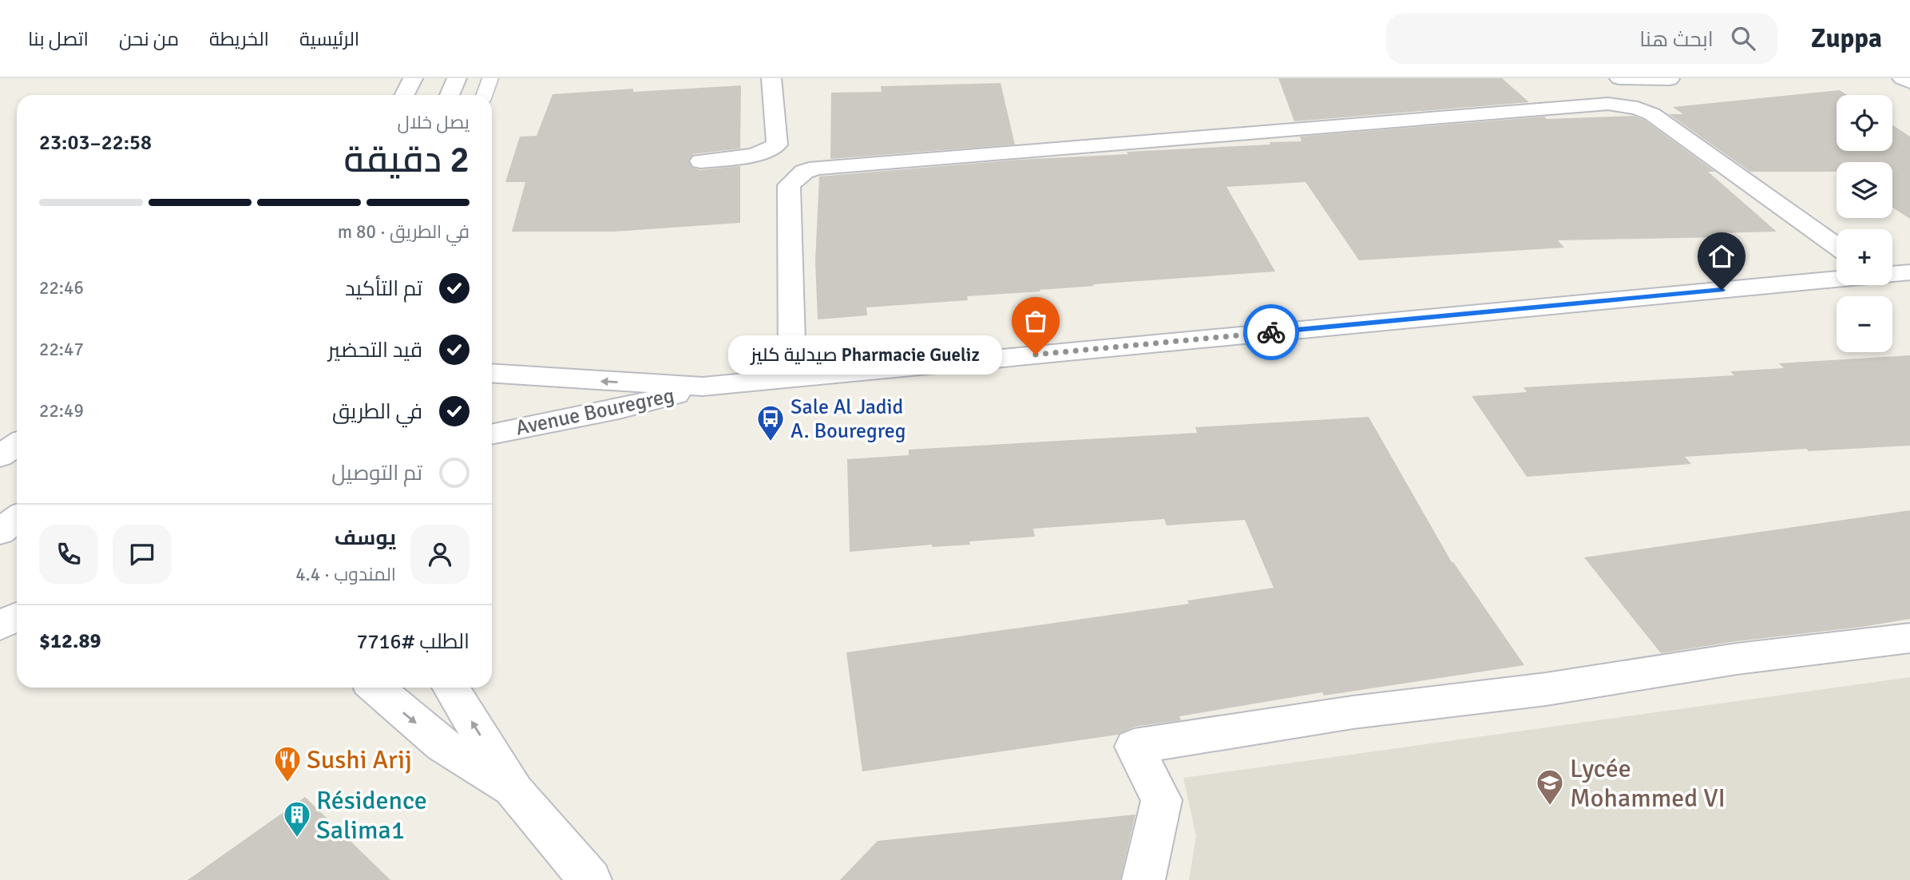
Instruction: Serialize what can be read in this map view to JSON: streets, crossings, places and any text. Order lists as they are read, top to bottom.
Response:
{
  "streets": {
    "street": ["Avenue Bouregreg"]
  },
  "places": {
    "other": ["Pharmacie Gueliz صيدلية كليز"],
    "bus stop": ["Sale Al Jadid A. Bouregreg"],
    "restaurant": ["Sushi Arij"],
    "school or university": ["Lycée Mohammed VI"],
    "building": ["Résidence Salima1"]
  },
  "page": {
    "header": "Zuppa",
    "search": "ابحث هنا",
    "nav": [
      "الرئيسية",
      "الخريطة",
      "من نحن",
      "اتصل بنا"
    ],
    "map_buttons": ["+", "−"],
    "heading": ["2 دقيقة", "يصل خلال", "22:58–23:03"],
    "panel": [
      "يوسف",
      "المندوب · 4.4",
      "الطلب #7716",
      "$12.89"
    ],
    "bar": "في الطريق · 80 m",
    "list": [
      ["تم التأكيد", "22:46"],
      ["قيد التحضير", "22:47"],
      ["في الطريق", "22:49"],
      "تم التوصيل"
    ],
    "bubble": "Pharmacie Gueliz صيدلية كليز"
  }
}
